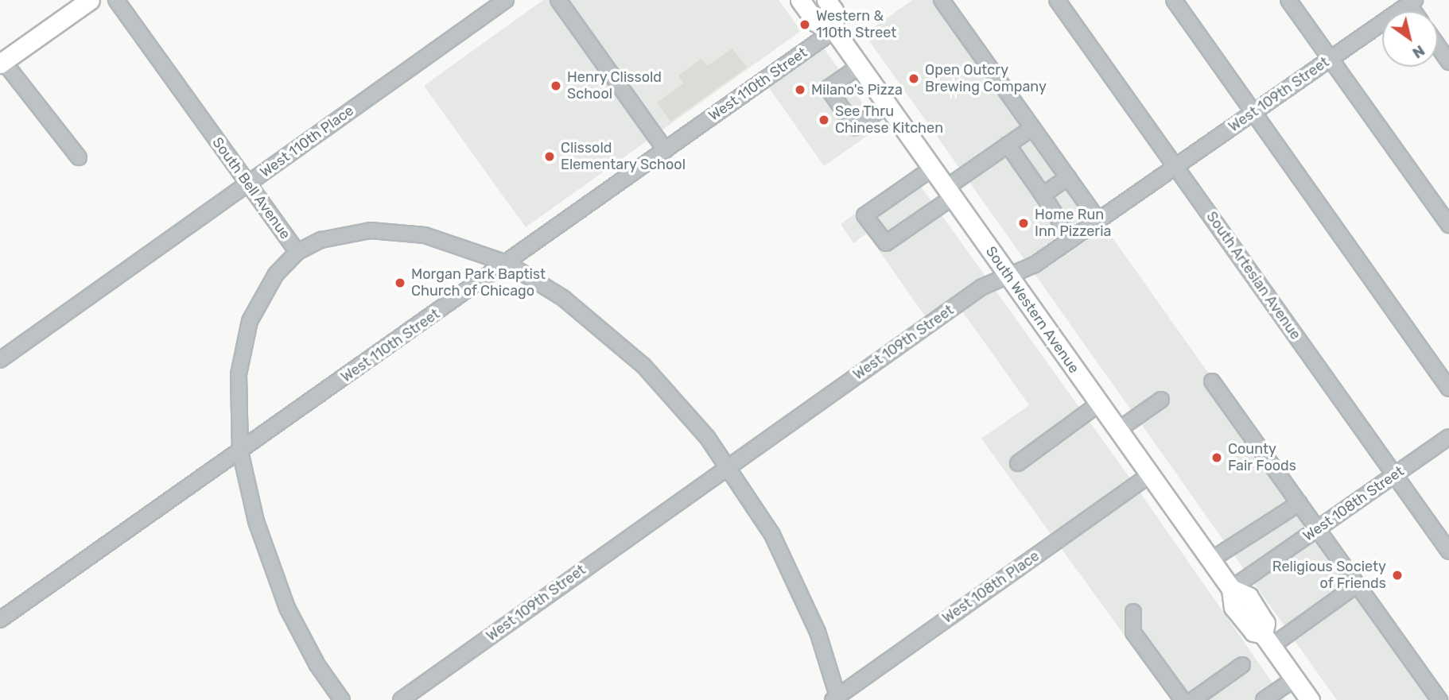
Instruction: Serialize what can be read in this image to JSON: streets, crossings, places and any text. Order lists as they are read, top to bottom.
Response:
{
  "streets": {
    "main road": ["South Western Avenue"],
    "street": [
      "West 110th Street",
      "West 109th Street",
      "West 110th Place",
      "South Bell Avenue",
      "South Artesian Avenue",
      "West 108th Street",
      "West 108th Place"
    ]
  },
  "crossings": [
    ["West 110th Street", "South Bell Avenue"],
    ["West 110th Street", "South Western Avenue"],
    ["West 109th Street", "South Artesian Avenue"],
    ["West 109th Street", "South Western Avenue"],
    ["West 110th Place", "South Bell Avenue"],
    ["South Artesian Avenue", "West 108th Street"],
    ["South Western Avenue", "West 108th Street"],
    ["South Western Avenue", "West 108th Place"]
  ],
  "places": [
    "Western & 110th Street",
    "Open Outcry Brewing Company",
    "Henry Clissold School",
    "Milano's Pizza",
    "See Thru Chinese Kitchen",
    "Clissold Elementary School",
    "Home Run Inn Pizzeria",
    "Morgan Park Baptist Church of Chicago",
    "County Fair Foods",
    "Religious Society of Friends"
  ],
  "north": "bottom right"
}
